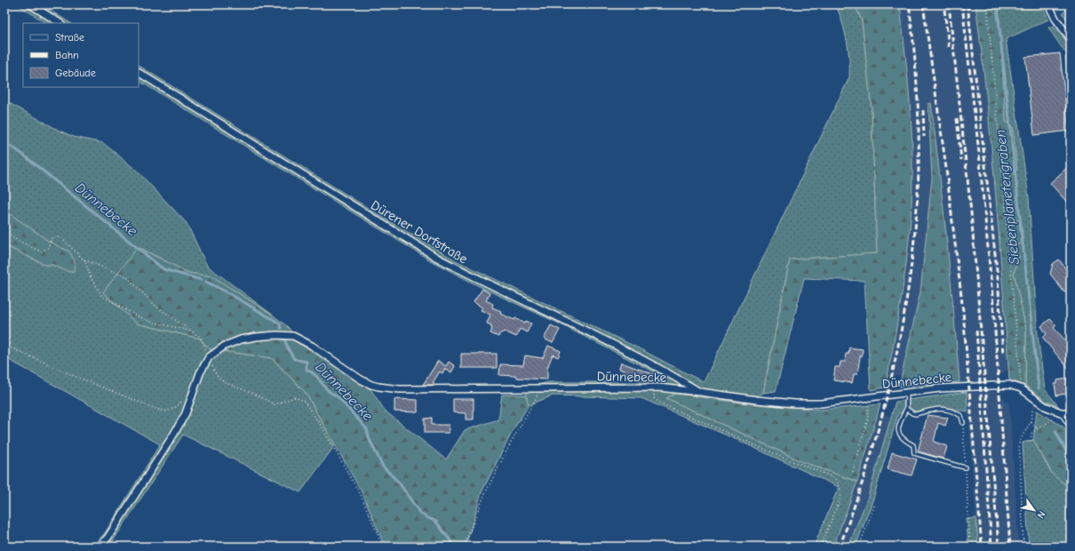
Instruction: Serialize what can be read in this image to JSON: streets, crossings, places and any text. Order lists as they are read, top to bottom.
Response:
{
  "streets": {
    "street": ["Dürener Dorfstraße", "Dünnebecke"]
  },
  "crossings": [
    ["Dürener Dorfstraße", "Dünnebecke"]
  ],
  "water": ["Siebenplanetengraben", "Dünnebecke"],
  "legend": ["Straße", "Bahn", "Gebäude"],
  "north": "bottom right"
}
